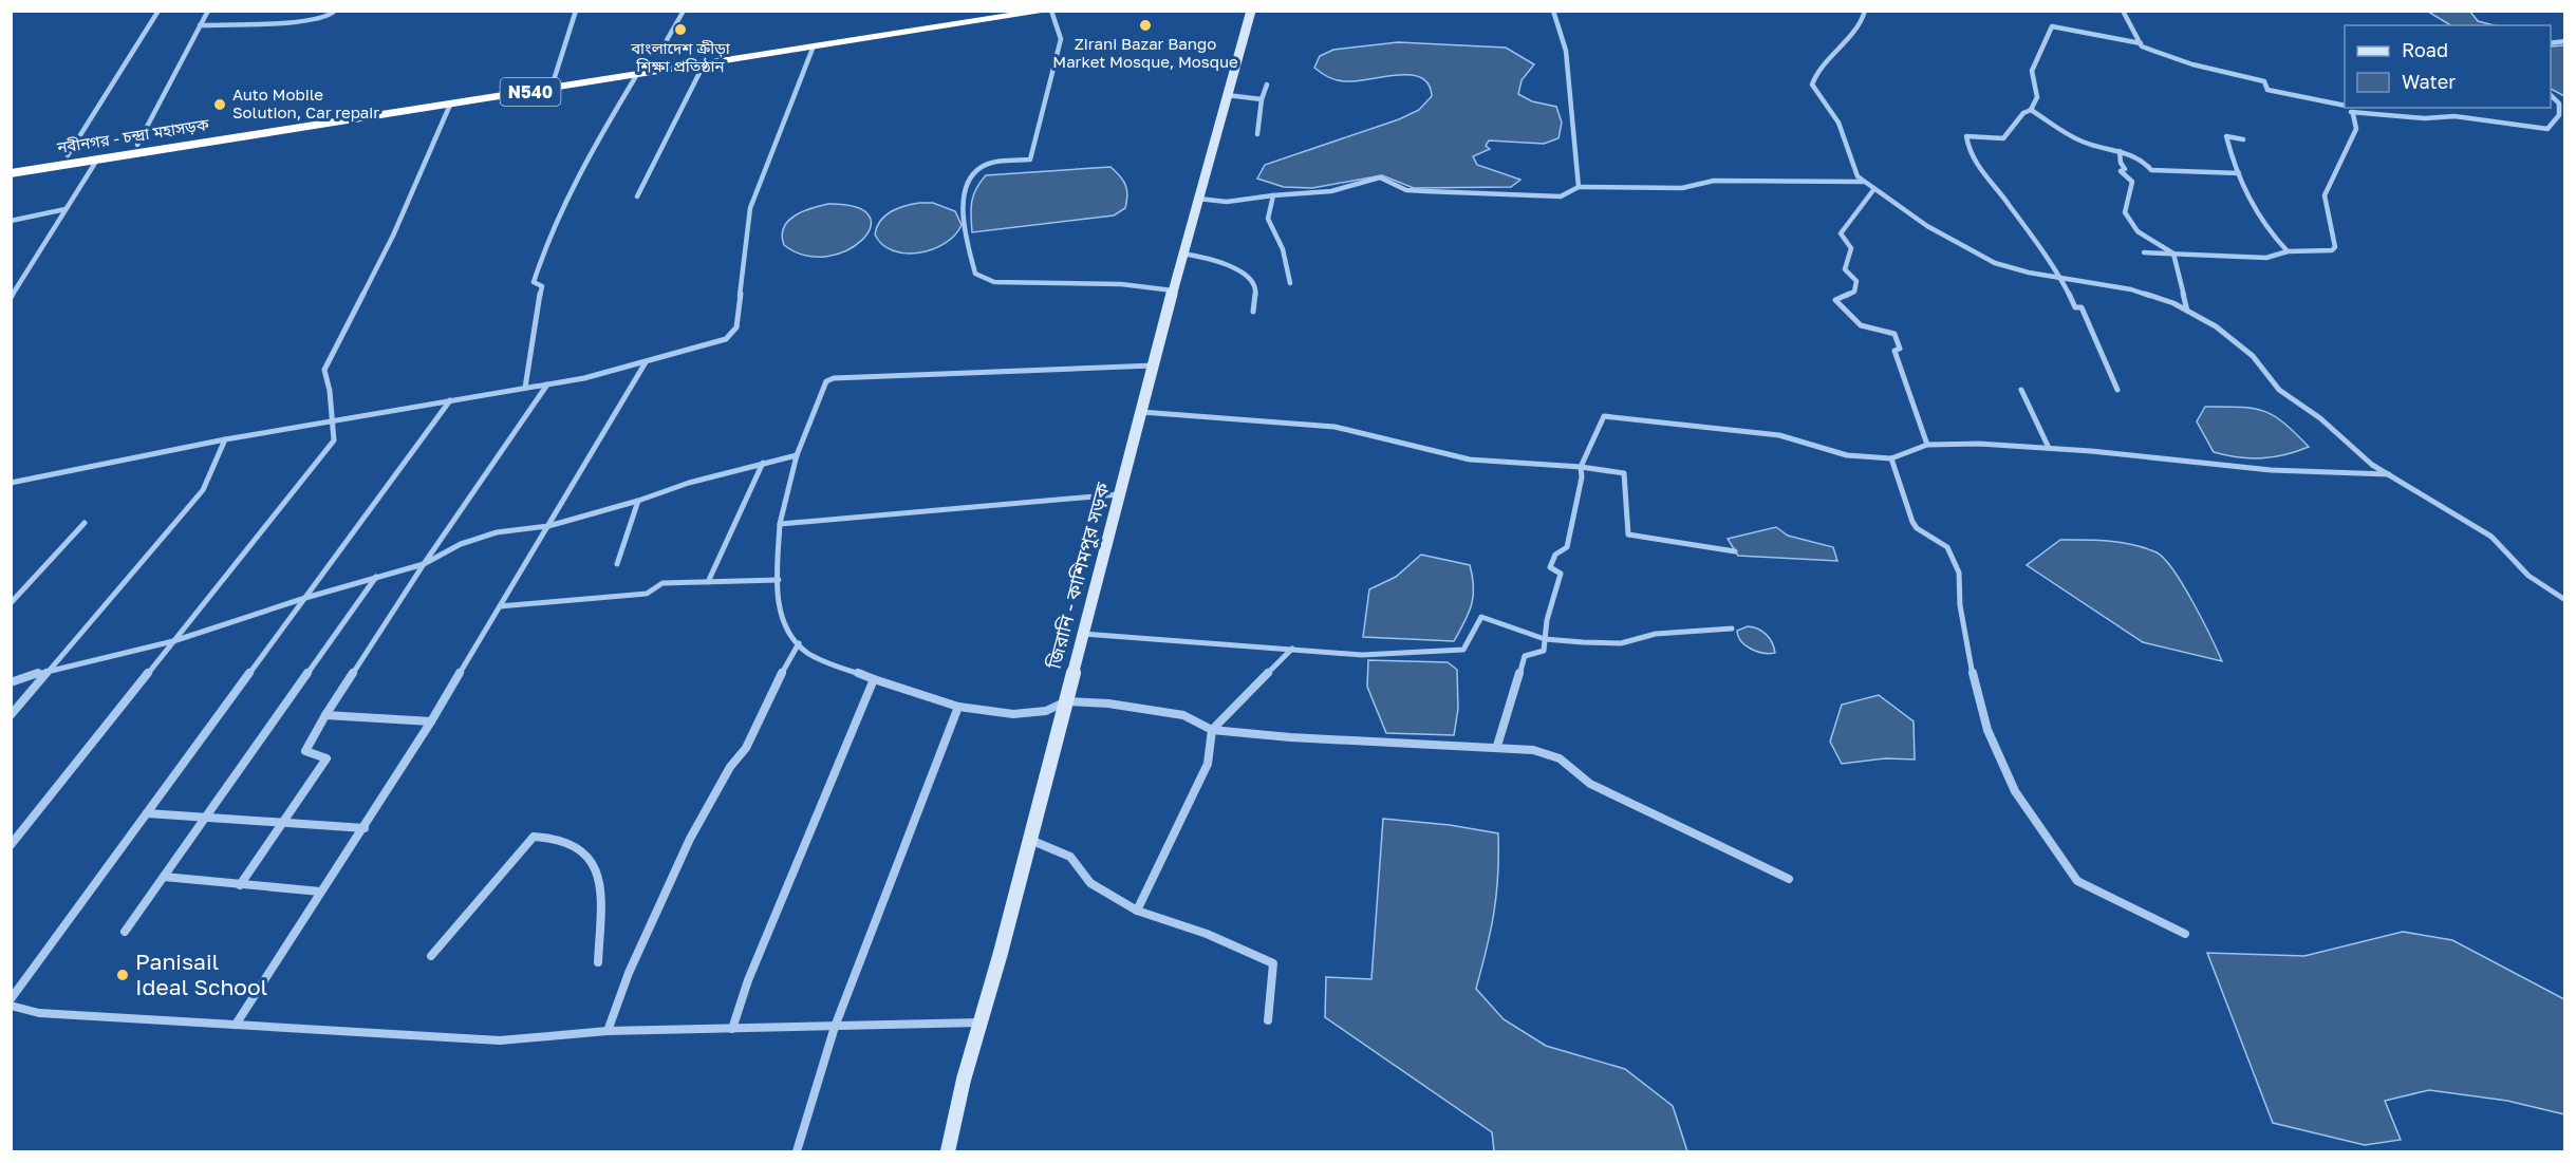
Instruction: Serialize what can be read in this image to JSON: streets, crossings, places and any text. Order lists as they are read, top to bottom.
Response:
{
  "streets": {
    "highway": ["N540", "নবীনগর - চন্দ্রা মহাসড়ক"],
    "street": ["জিরানি - কাশিমপুর সড়ক"]
  },
  "places": [
    "Zirani Bazar Bango Market Mosque, Mosque",
    "বাংলাদেশ ক্রীড়া শিক্ষা প্রতিষ্ঠান",
    "Auto Mobile Solution, Car repair",
    "Panisail Ideal School"
  ],
  "legend": ["Road", "Water"]
}
